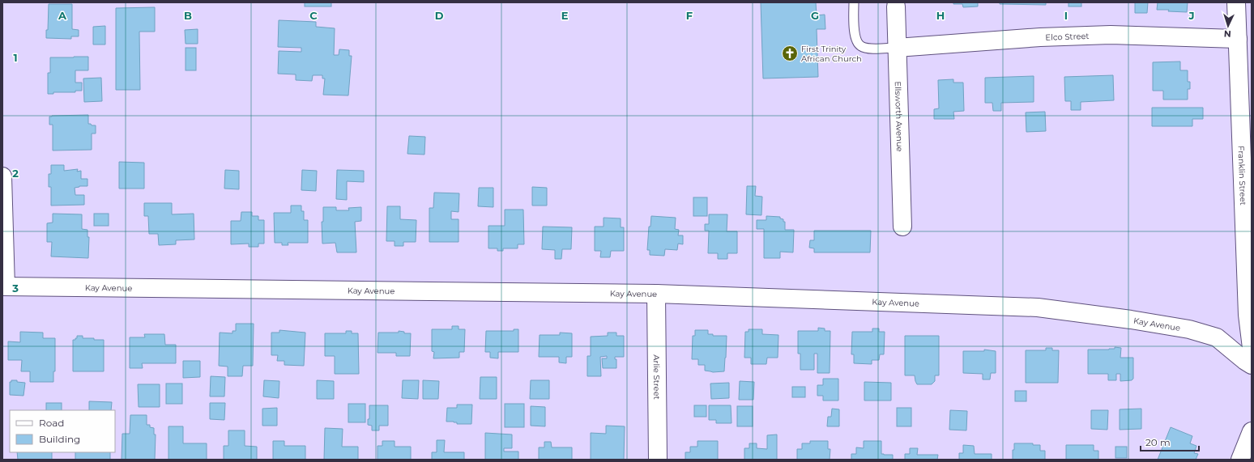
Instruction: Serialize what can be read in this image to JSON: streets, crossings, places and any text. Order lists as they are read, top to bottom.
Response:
{
  "streets": {
    "street": [
      "Elco Street",
      "Ellsworth Avenue",
      "Franklin Street",
      "Kay Avenue",
      "Arlie Street"
    ]
  },
  "crossings": [
    ["Elco Street", "Ellsworth Avenue"],
    ["Elco Street", "Franklin Street"],
    ["Kay Avenue", "Arlie Street"]
  ],
  "places": {
    "church": ["First Trinity African Church"]
  },
  "legend": ["Road", "Building"],
  "scale_bar": "20 m",
  "north": "bottom",
  "grid": {
    "columns": [
      "A",
      "B",
      "C",
      "D",
      "E",
      "F",
      "G",
      "H",
      "I",
      "J"
    ],
    "rows": ["1", "2", "3"]
  }
}
